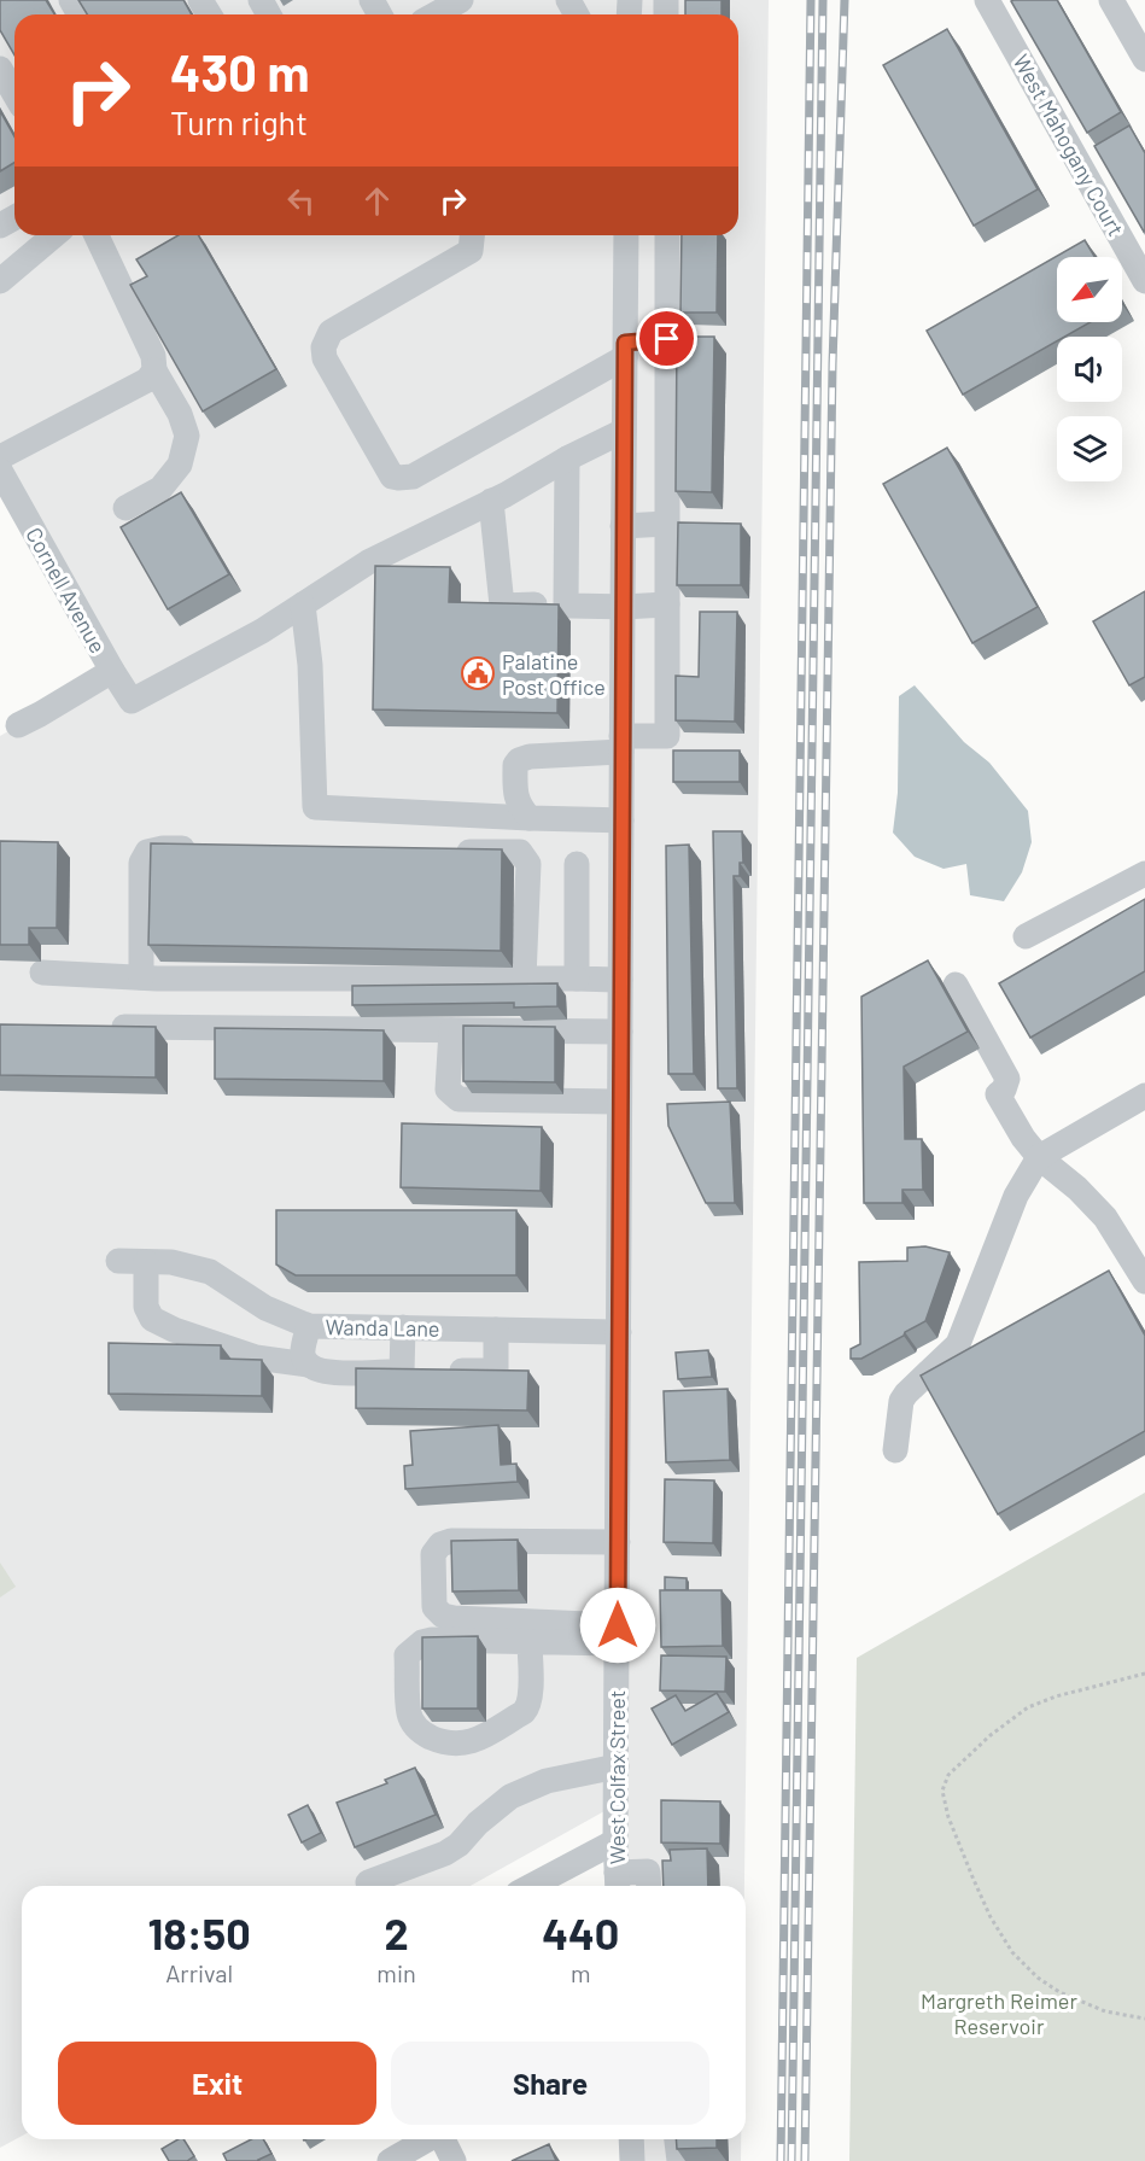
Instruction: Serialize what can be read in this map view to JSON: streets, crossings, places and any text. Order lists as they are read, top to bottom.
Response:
{
  "streets": {
    "street": [
      "West Mahogany Court",
      "Cornell Avenue",
      "Wanda Lane",
      "West Colfax Street"
    ]
  },
  "crossings": [
    ["Wanda Lane", "West Colfax Street"]
  ],
  "parks": ["Margreth Reimer Reservoir"],
  "places": {
    "public building": ["Palatine Post Office"]
  },
  "north": "bottom left",
  "page": {
    "turn": ["430 m", "Turn right"],
    "eta": [
      "18:50",
      "Arrival",
      "2",
      "min",
      "440",
      "m"
    ],
    "buttons": ["Exit", "Share"]
  }
}
